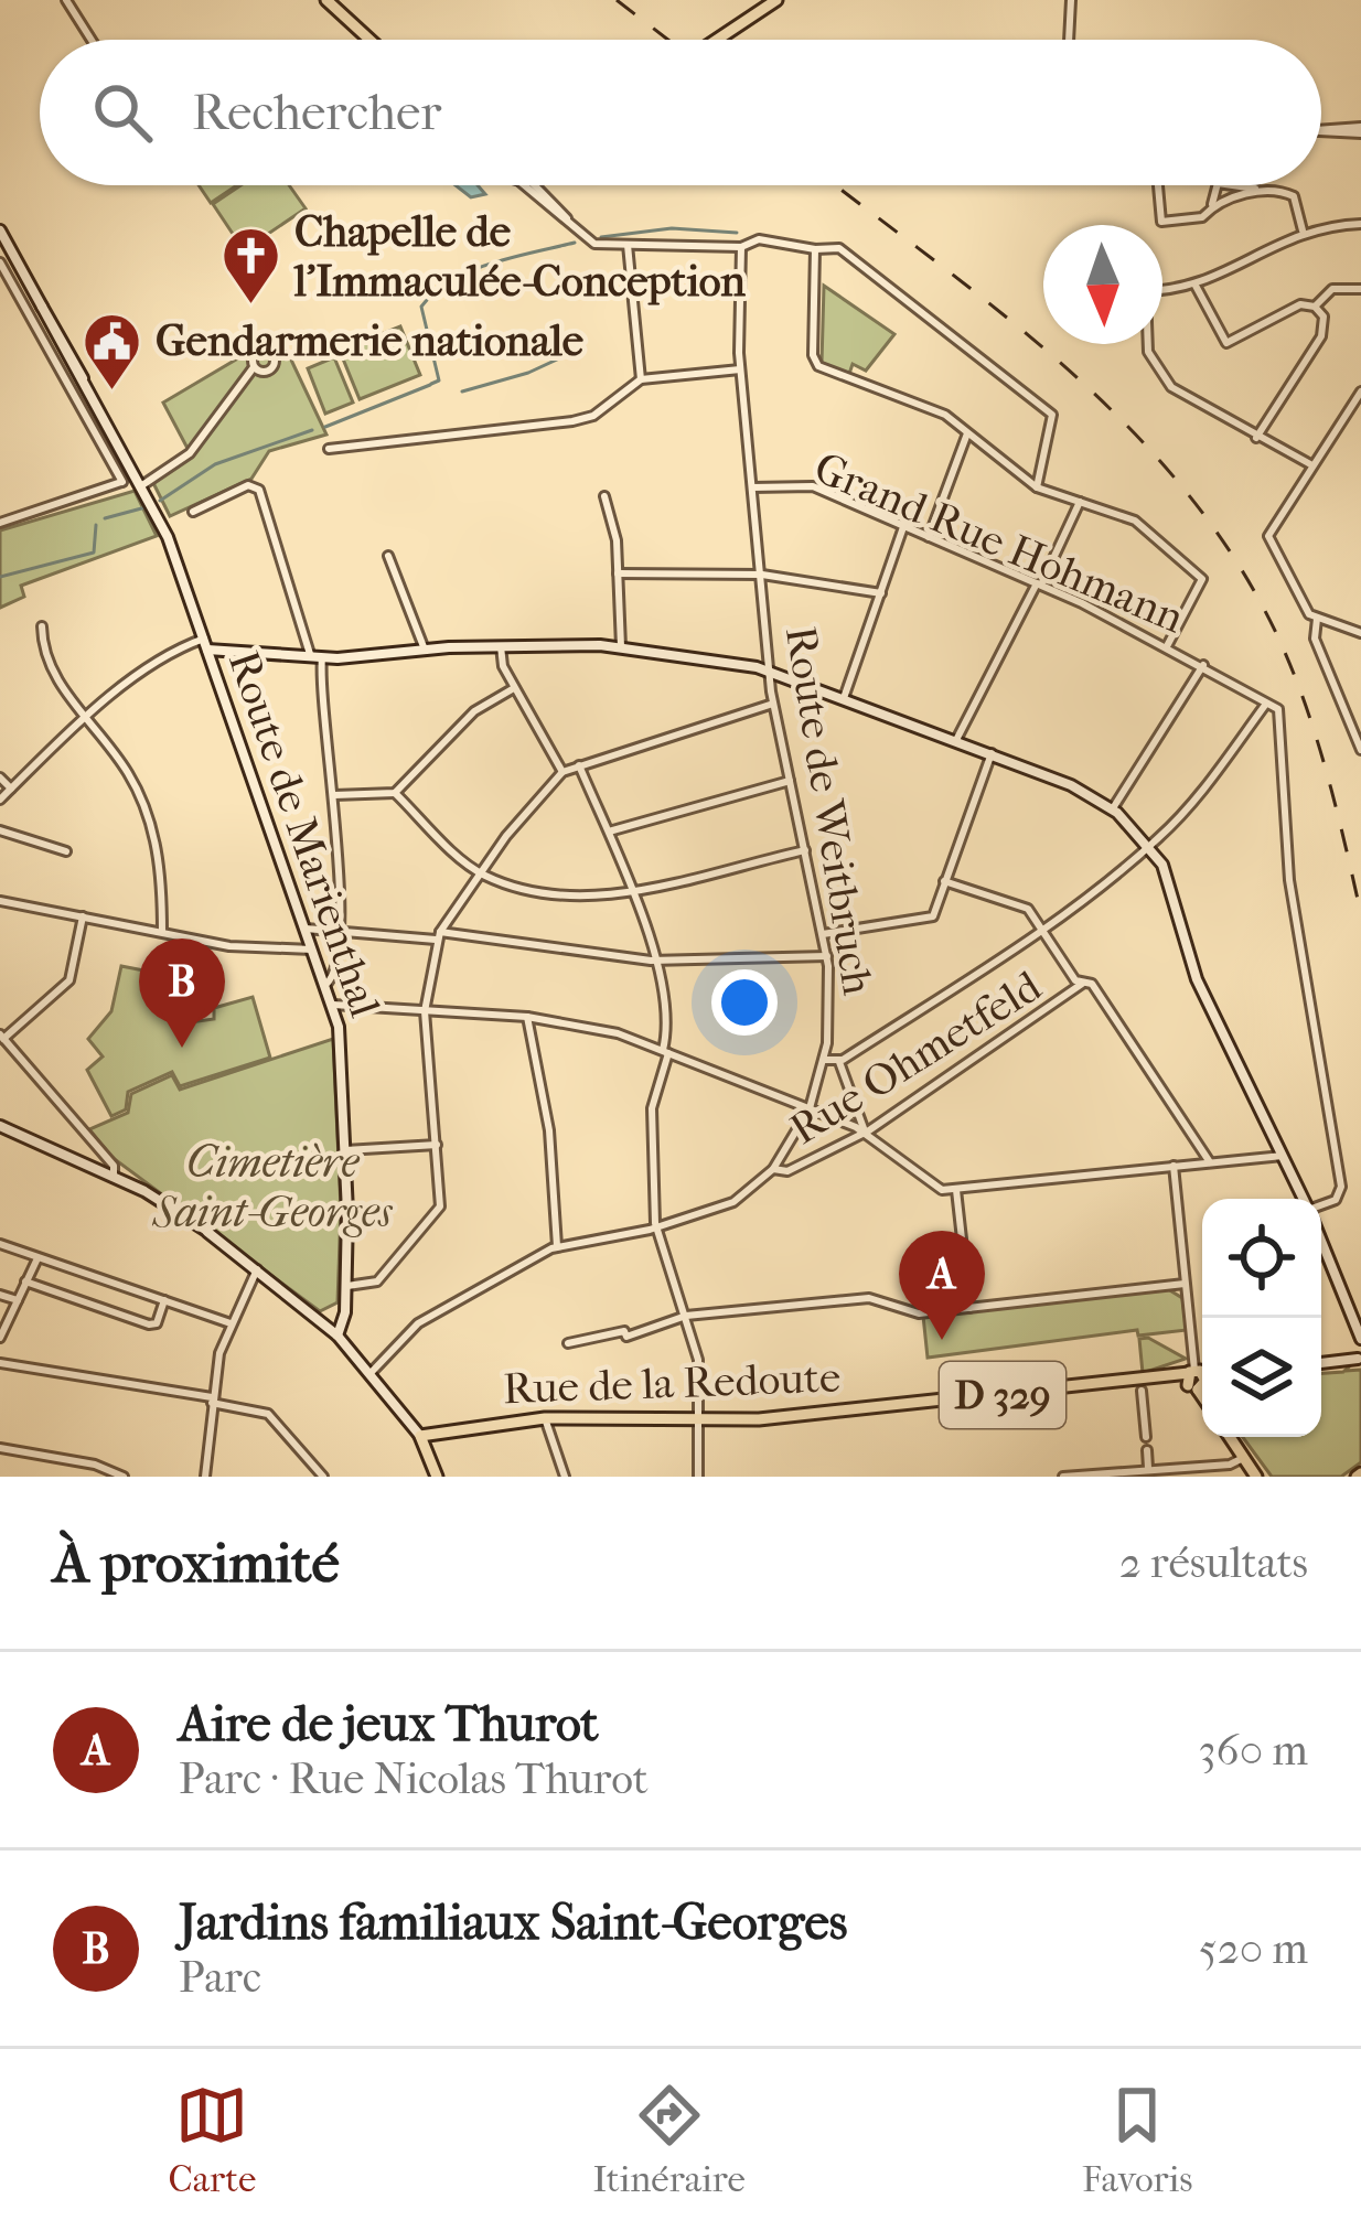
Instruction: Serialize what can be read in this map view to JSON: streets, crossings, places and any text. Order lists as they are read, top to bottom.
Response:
{
  "streets": {
    "main road": ["Rue de la Redoute", "D 329"],
    "street": [
      "Grand Rue Hohmann",
      "Route de Weitbruch",
      "Route de Marienthal",
      "Rue Ohmetfeld"
    ]
  },
  "crossings": [
    ["Grand Rue Hohmann", "Route de Weitbruch"],
    ["Route de Weitbruch", "Rue Ohmetfeld"]
  ],
  "parks": ["Cimetière Saint-Georges"],
  "places": {
    "church": ["Chapelle de l'Immaculée-Conception"],
    "public building": ["Gendarmerie nationale"]
  },
  "north": "bottom",
  "page": {
    "search": "Rechercher",
    "pins": ["B", "A"],
    "heading": ["À proximité", "2 résultats"],
    "list": [
      {
        "mark": "A",
        "name": "Aire de jeux Thurot",
        "note": "Parc · Rue Nicolas Thurot",
        "value": "360 m"
      },
      {
        "mark": "B",
        "name": "Jardins familiaux Saint-Georges",
        "note": "Parc",
        "value": "520 m"
      }
    ],
    "nav": ["Carte", "Itinéraire", "Favoris"]
  }
}
